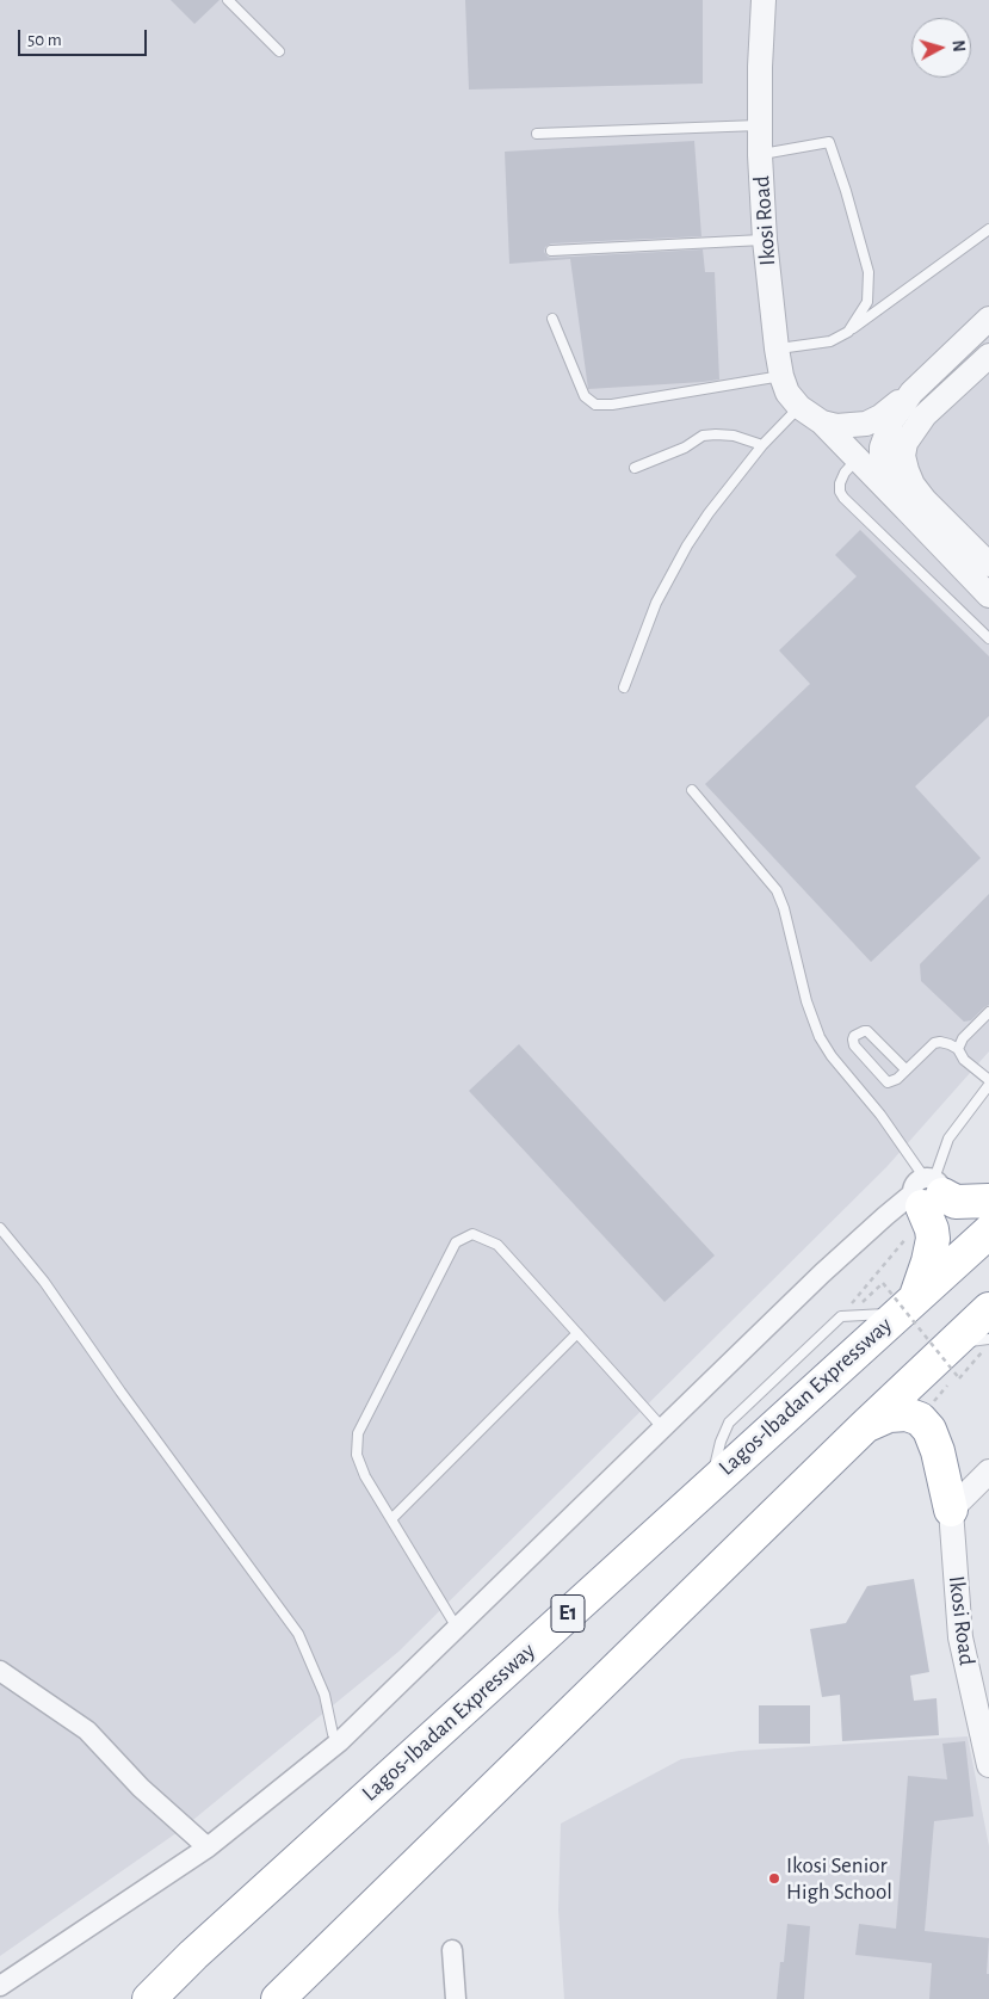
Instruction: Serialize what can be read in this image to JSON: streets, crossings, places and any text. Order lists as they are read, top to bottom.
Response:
{
  "streets": {
    "highway": ["Lagos-Ibadan Expressway", "E1"],
    "street": ["Ikosi Road"]
  },
  "places": ["Ikosi Senior High School"],
  "scale_bar": "50 m",
  "north": "right"
}
